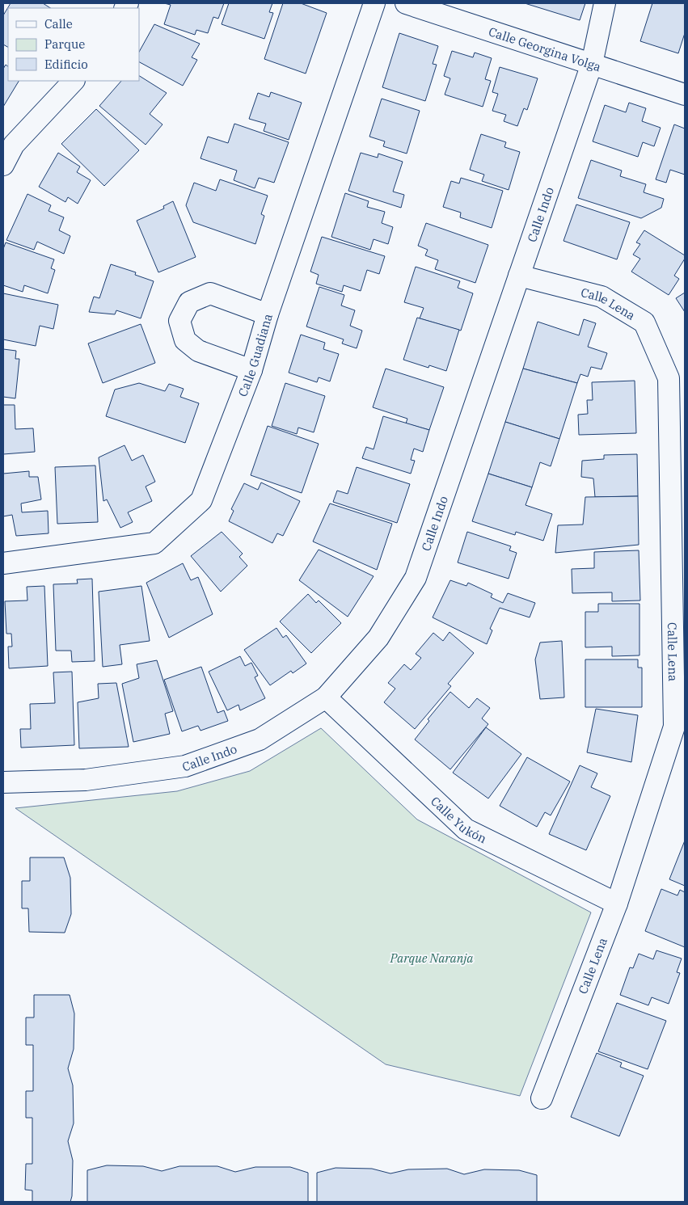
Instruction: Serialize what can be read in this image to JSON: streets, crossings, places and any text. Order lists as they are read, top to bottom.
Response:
{
  "streets": {
    "street": [
      "Calle Georgina Volga",
      "Calle Indo",
      "Calle Lena",
      "Calle Guadiana",
      "Calle Yukón"
    ]
  },
  "crossings": [
    ["Calle Georgina Volga", "Calle Indo"],
    ["Calle Indo", "Calle Lena"],
    ["Calle Indo", "Calle Yukón"],
    ["Calle Lena", "Calle Yukón"]
  ],
  "parks": ["Parque Naranja"],
  "legend": ["Calle", "Parque", "Edificio"]
}
